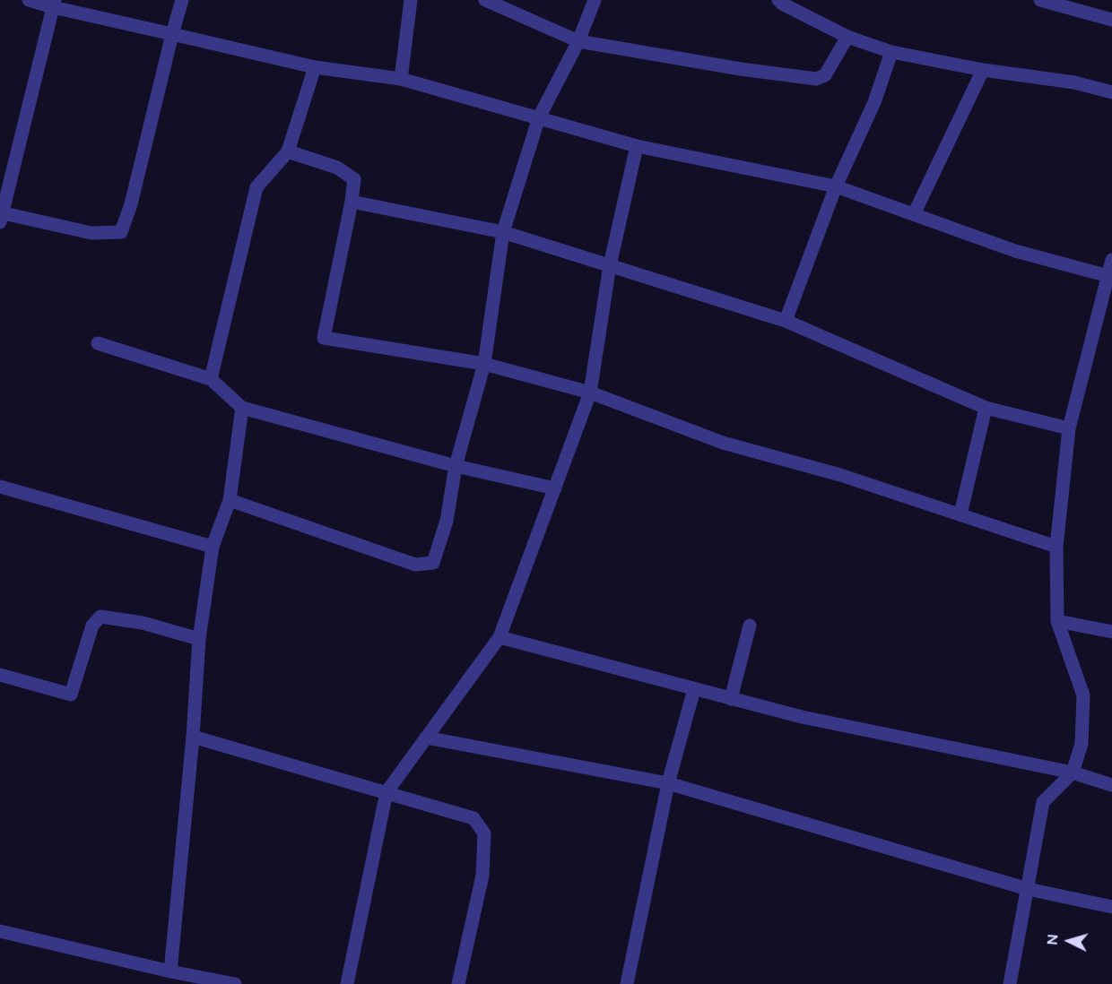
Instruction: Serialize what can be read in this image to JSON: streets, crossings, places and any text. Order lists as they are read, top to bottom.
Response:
{
  "north": "left"
}
